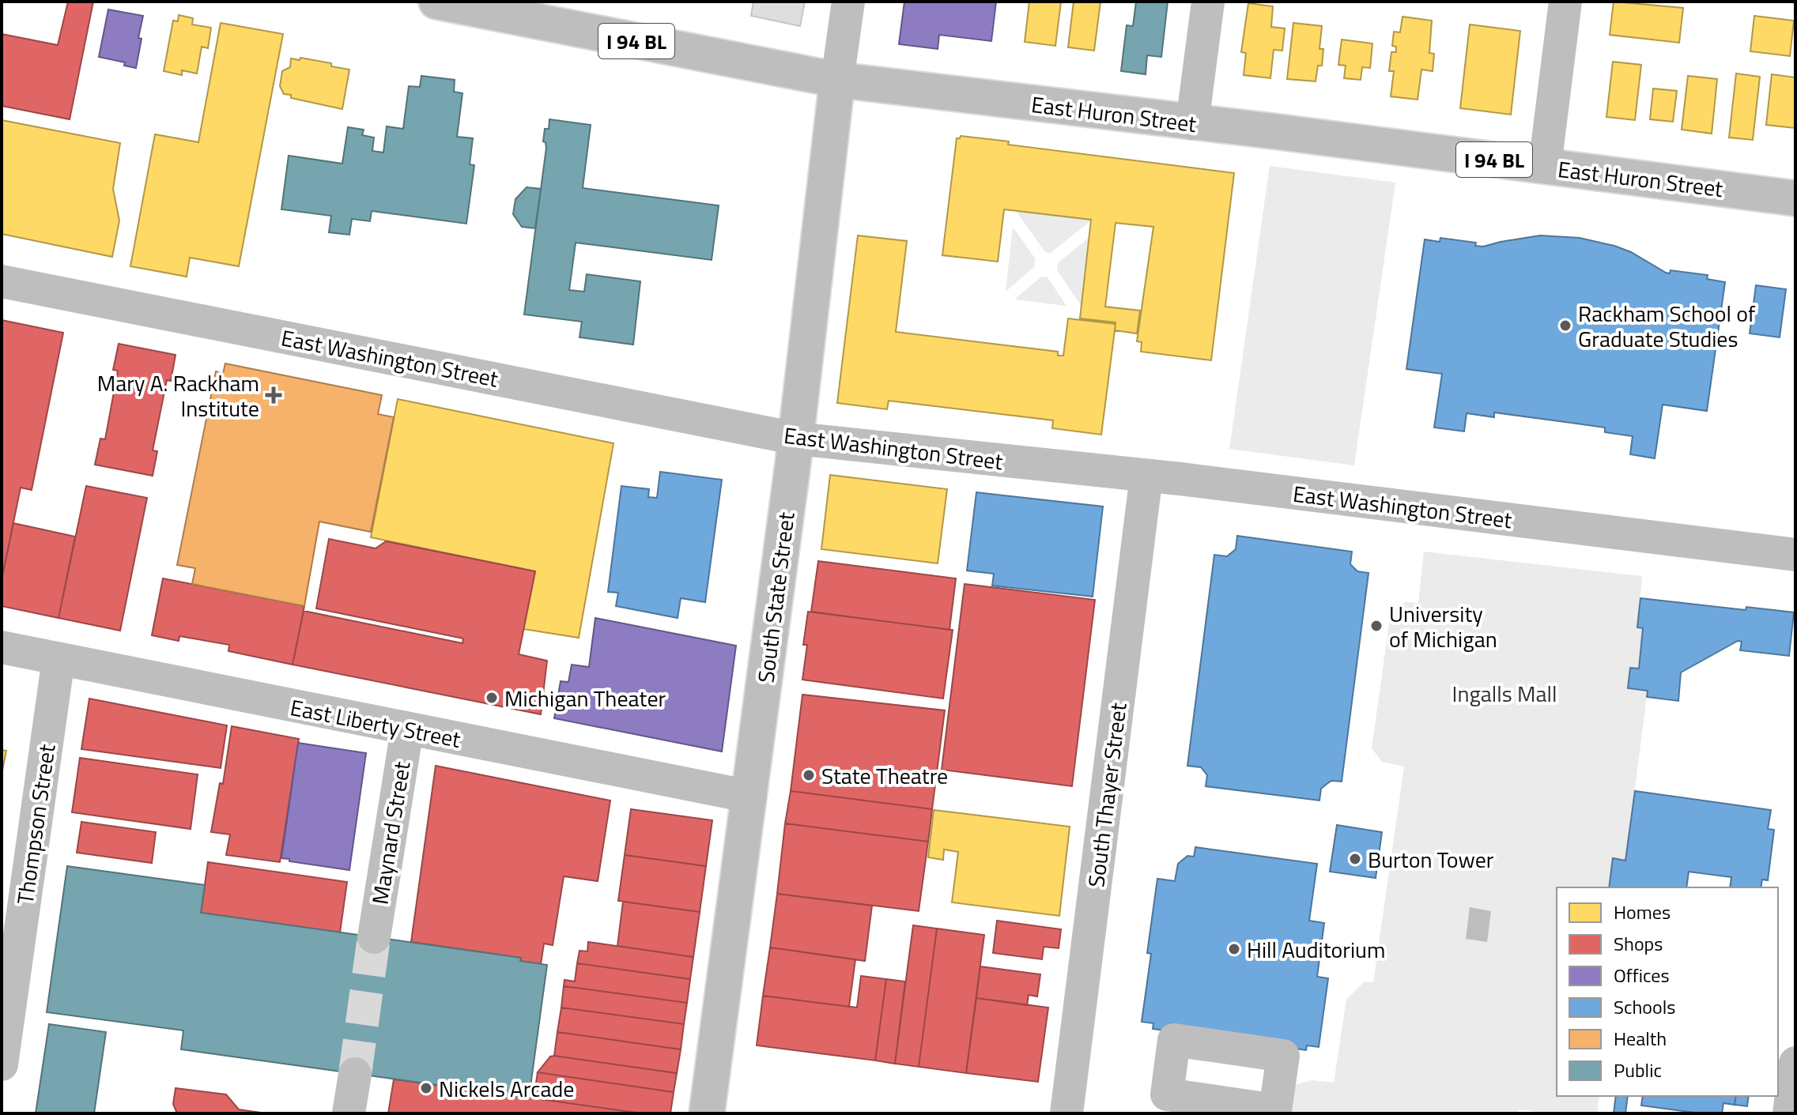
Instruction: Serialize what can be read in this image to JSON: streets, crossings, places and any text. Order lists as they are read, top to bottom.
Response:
{
  "streets": {
    "main road": ["I 94 BL", "East Huron Street", "South State Street"],
    "street": [
      "East Washington Street",
      "East Liberty Street",
      "South Thayer Street",
      "Thompson Street",
      "Maynard Street"
    ]
  },
  "crossings": [
    ["East Huron Street", "South State Street"],
    ["East Washington Street", "South State Street"],
    ["East Washington Street", "South Thayer Street"],
    ["South State Street", "East Liberty Street"],
    ["East Liberty Street", "Thompson Street"],
    ["East Liberty Street", "Maynard Street"]
  ],
  "parks": ["Ingalls Mall"],
  "places": {
    "other": [
      "Rackham School of Graduate Studies",
      "University of Michigan",
      "Michigan Theater",
      "State Theatre",
      "Burton Tower",
      "Hill Auditorium",
      "Nickels Arcade"
    ],
    "health": ["Mary A. Rackham Institute"]
  },
  "legend": [
    "Homes",
    "Shops",
    "Offices",
    "Schools",
    "Health",
    "Public"
  ]
}
